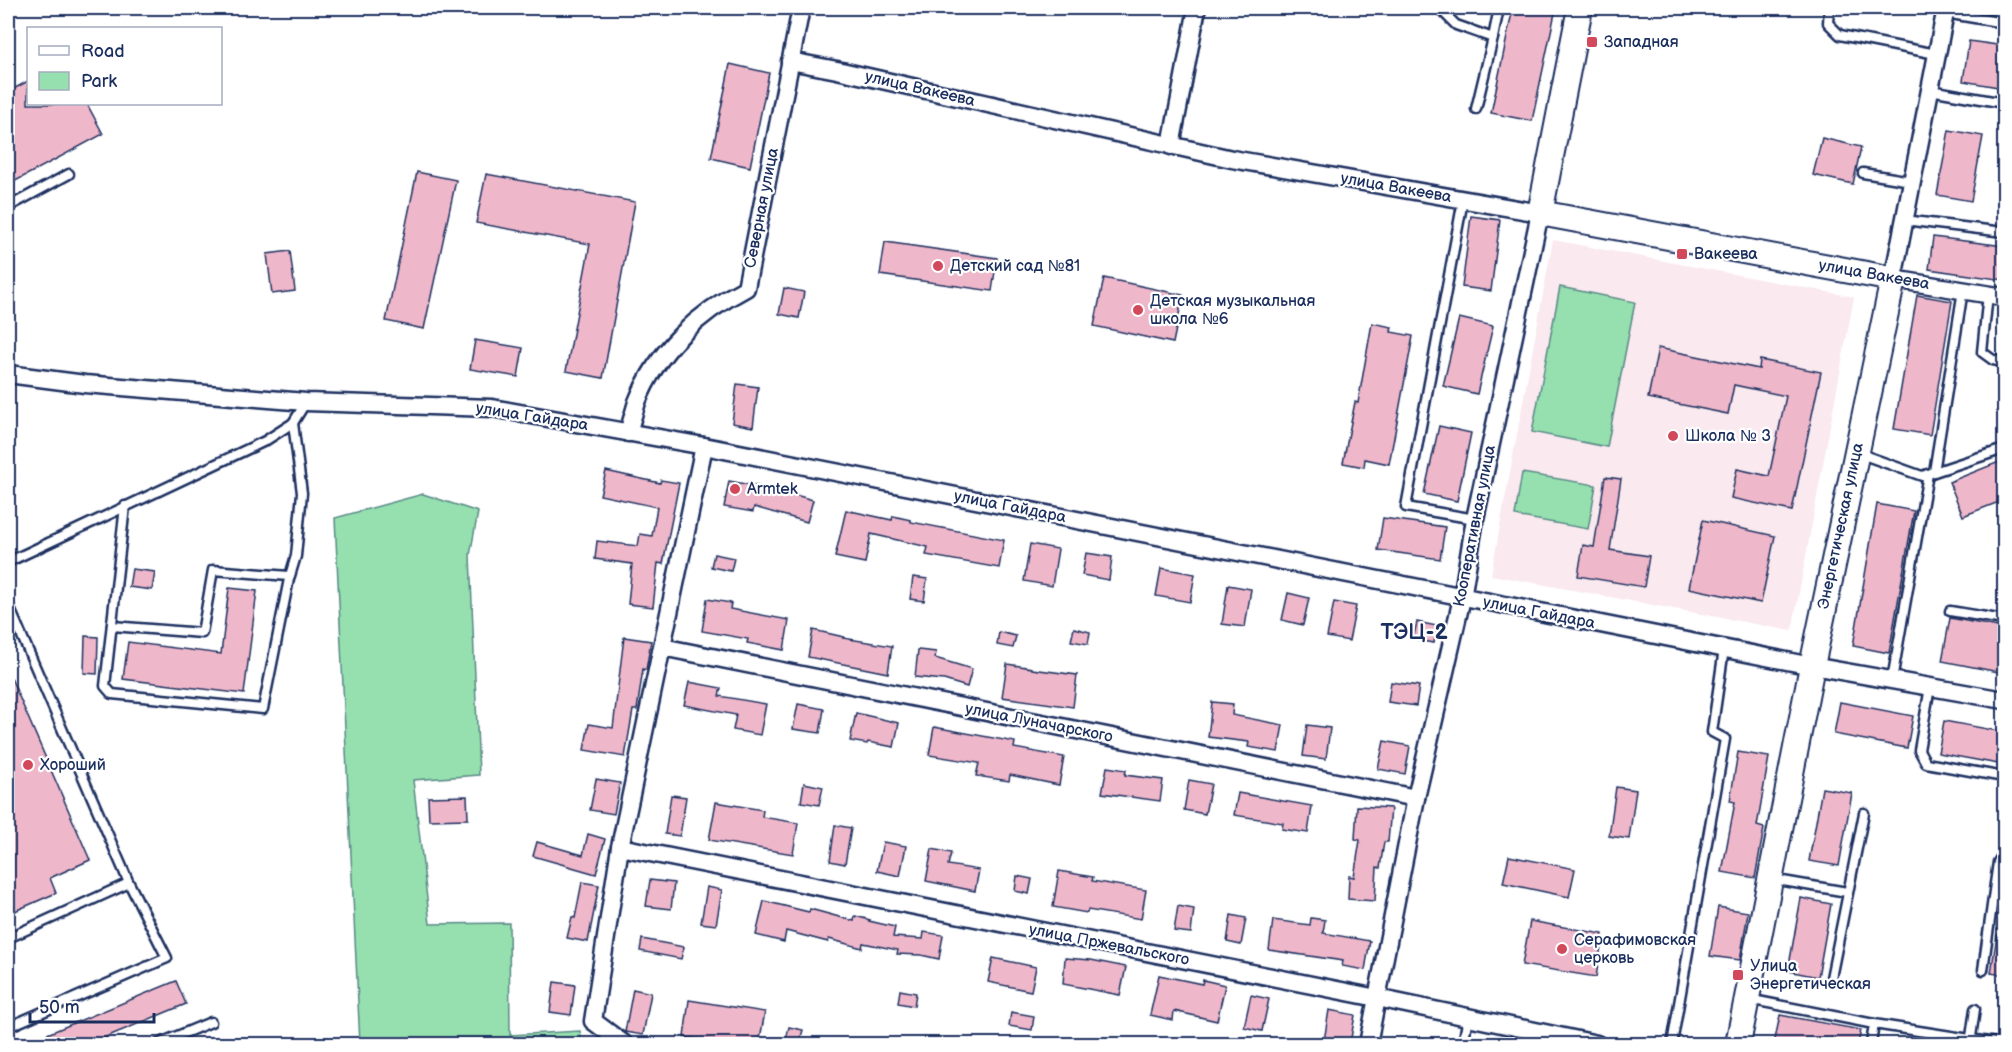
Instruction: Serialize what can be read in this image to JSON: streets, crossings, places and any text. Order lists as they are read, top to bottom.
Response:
{
  "streets": {
    "street": [
      "улица Вакеева",
      "Северная улица",
      "улица Гайдара",
      "Кооперативная улица",
      "Энергетическая улица",
      "улица Луначарского",
      "улица Пржевальского"
    ]
  },
  "crossings": [
    ["улица Вакеева", "Северная улица"],
    ["улица Вакеева", "Кооперативная улица"],
    ["улица Вакеева", "Энергетическая улица"],
    ["Северная улица", "улица Гайдара"],
    ["улица Гайдара", "Кооперативная улица"],
    ["улица Гайдара", "Энергетическая улица"],
    ["Кооперативная улица", "улица Луначарского"],
    ["Кооперативная улица", "улица Пржевальского"]
  ],
  "districts": ["ТЭЦ-2"],
  "places": {
    "transit": ["Западная", "Вакеева", "Улица Энергетическая"],
    "other": [
      "Детский сад №81",
      "Детская музыкальная школа №6",
      "Школа № 3",
      "Armtek",
      "Хороший",
      "Серафимовская церковь"
    ]
  },
  "legend": ["Road", "Park"],
  "scale_bar": "50 m"
}
